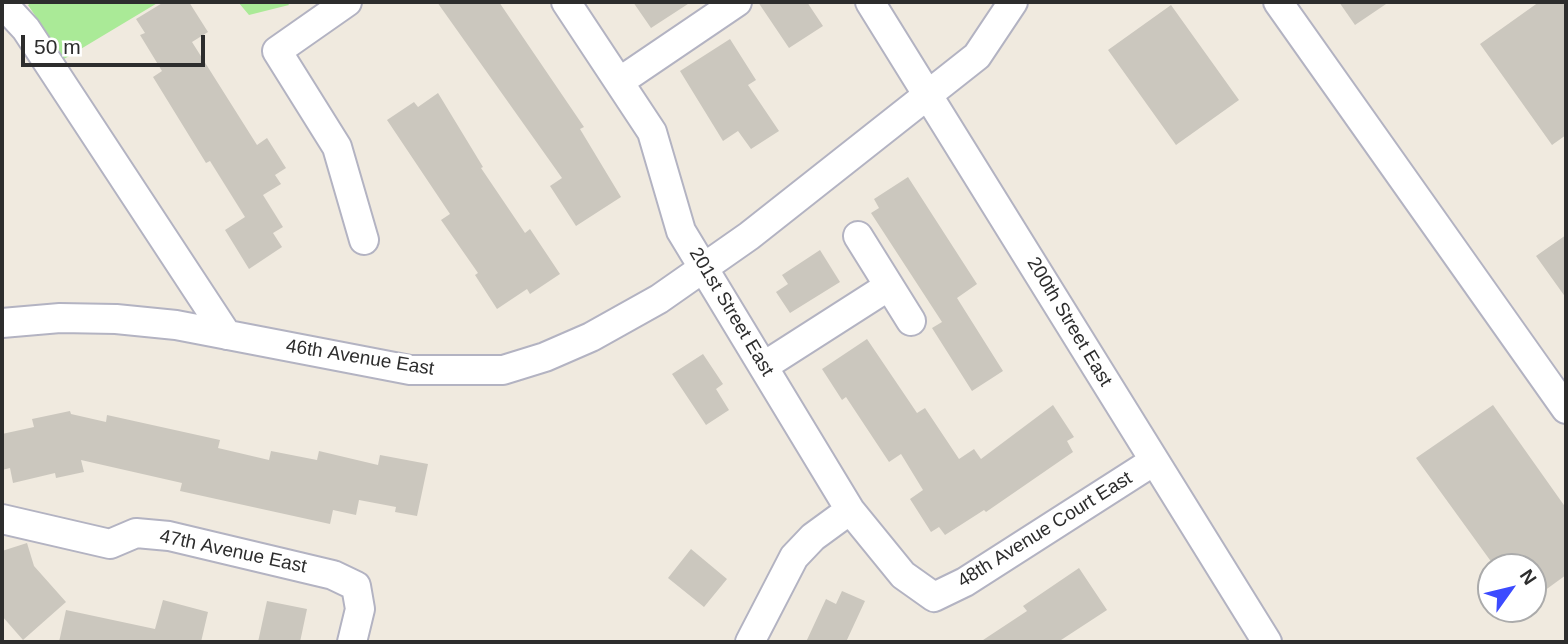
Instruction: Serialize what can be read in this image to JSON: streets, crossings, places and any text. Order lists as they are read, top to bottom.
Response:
{
  "streets": {
    "street": [
      "201st Street East",
      "200th Street East",
      "46th Avenue East",
      "48th Avenue Court East",
      "47th Avenue East"
    ]
  },
  "crossings": [
    ["201st Street East", "46th Avenue East"],
    ["201st Street East", "48th Avenue Court East"],
    ["200th Street East", "46th Avenue East"],
    ["200th Street East", "48th Avenue Court East"]
  ],
  "scale_bar": "50 m",
  "north": "top right"
}
